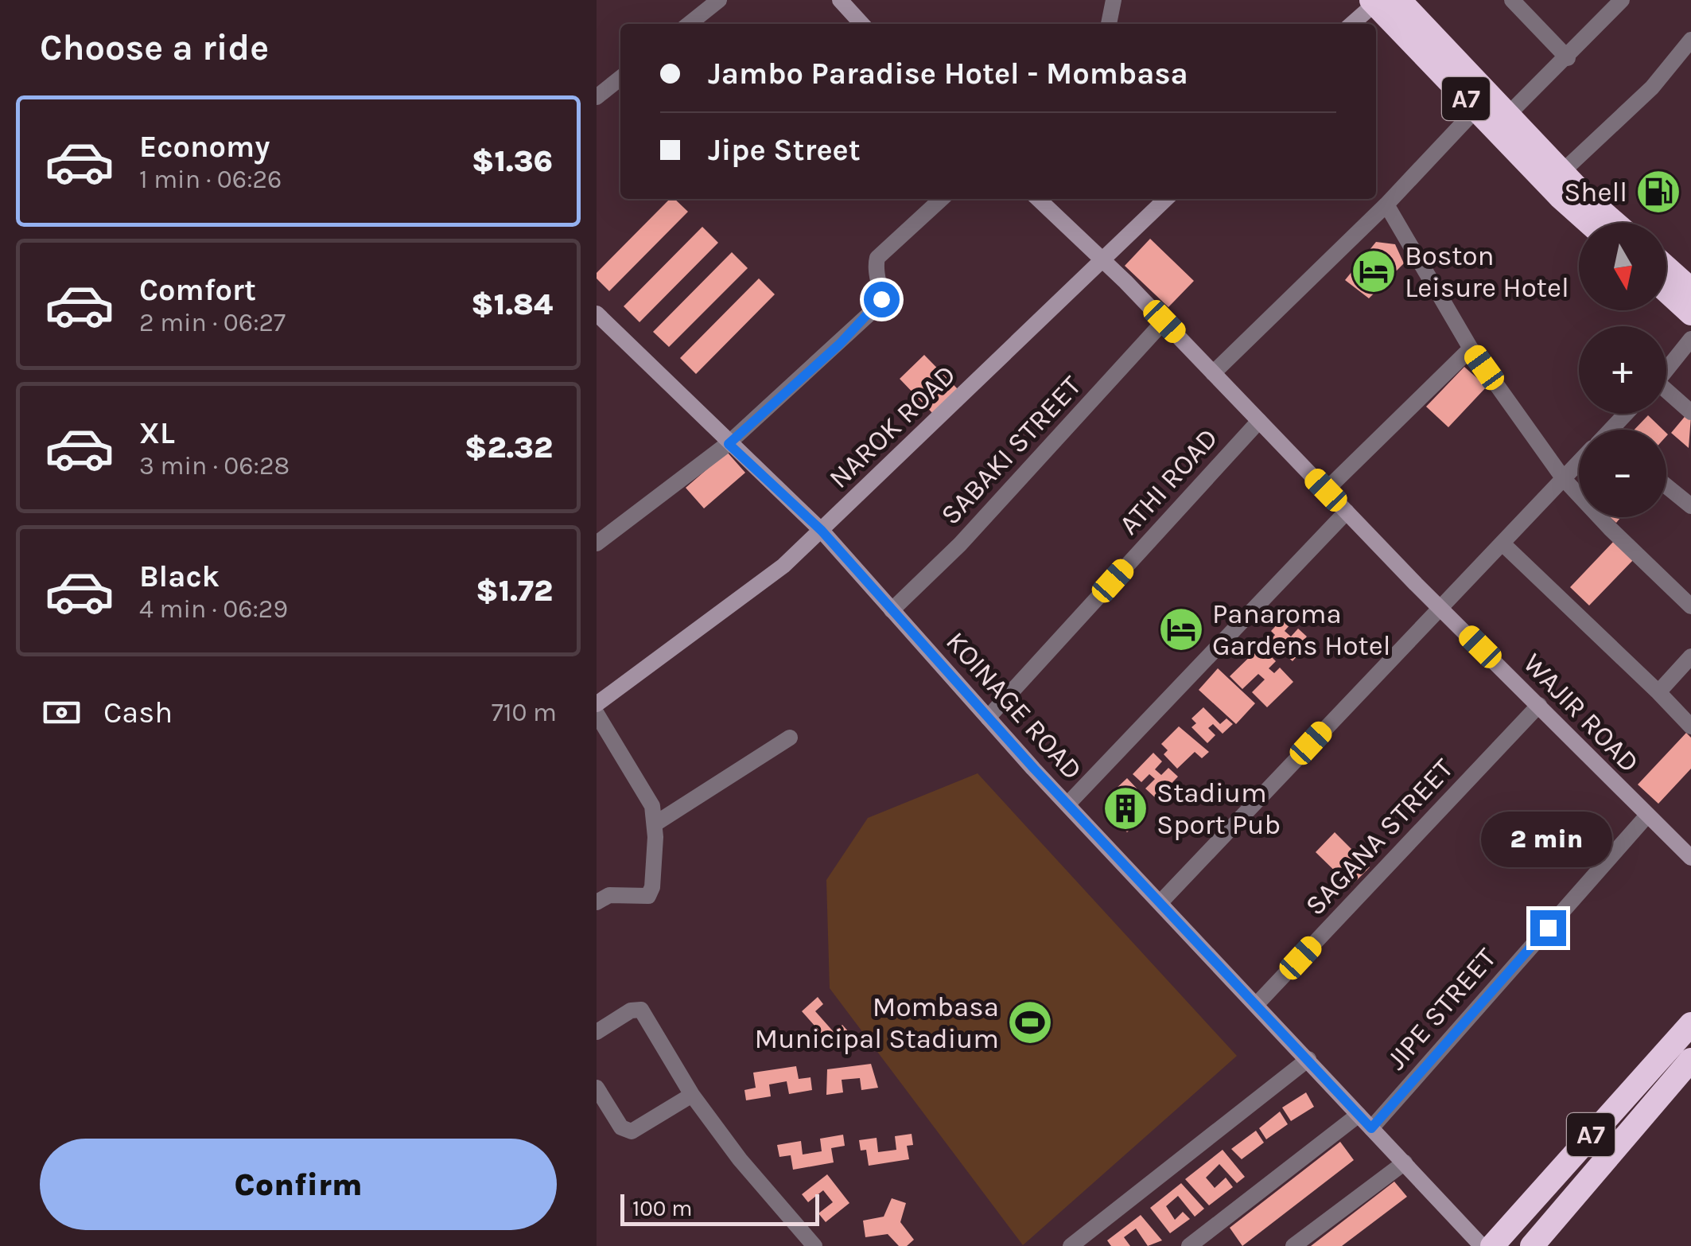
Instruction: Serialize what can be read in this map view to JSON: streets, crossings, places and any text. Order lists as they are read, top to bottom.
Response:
{
  "streets": {
    "highway": ["A7"],
    "street": [
      "NAROK ROAD",
      "SABAKI STREET",
      "ATHI ROAD",
      "KOINAGE ROAD",
      "WAJIR ROAD",
      "SAGANA STREET",
      "JIPE STREET"
    ]
  },
  "crossings": [
    ["NAROK ROAD", "KOINAGE ROAD"],
    ["NAROK ROAD", "WAJIR ROAD"],
    ["SABAKI STREET", "KOINAGE ROAD"],
    ["SABAKI STREET", "WAJIR ROAD"],
    ["ATHI ROAD", "KOINAGE ROAD"],
    ["ATHI ROAD", "WAJIR ROAD"],
    ["KOINAGE ROAD", "SAGANA STREET"],
    ["KOINAGE ROAD", "JIPE STREET"],
    ["WAJIR ROAD", "SAGANA STREET"],
    ["WAJIR ROAD", "JIPE STREET"]
  ],
  "places": {
    "fuel station": ["Shell"],
    "hotel": ["Boston Leisure Hotel", "Panaroma Gardens Hotel"],
    "building": ["Stadium Sport Pub"],
    "sports": ["Mombasa Municipal Stadium"]
  },
  "scale_bar": "100 m",
  "north": "bottom",
  "page": {
    "heading": "Choose a ride",
    "banner": ["Jambo Paradise Hotel - Mombasa", "Jipe Street"],
    "list": [
      {
        "name": "Economy",
        "note": "1 min · 06:26",
        "value": "$1.36"
      },
      {
        "name": "Comfort",
        "note": "2 min · 06:27",
        "value": "$1.84"
      },
      {
        "name": "XL",
        "note": "3 min · 06:28",
        "value": "$2.32"
      },
      {
        "name": "Black",
        "note": "4 min · 06:29",
        "value": "$1.72"
      }
    ],
    "map_buttons": ["+", "−"],
    "pay": ["Cash", "710 m"],
    "bubble": "2 min",
    "buttons": "Confirm",
    "scale": "100 m"
  }
}
